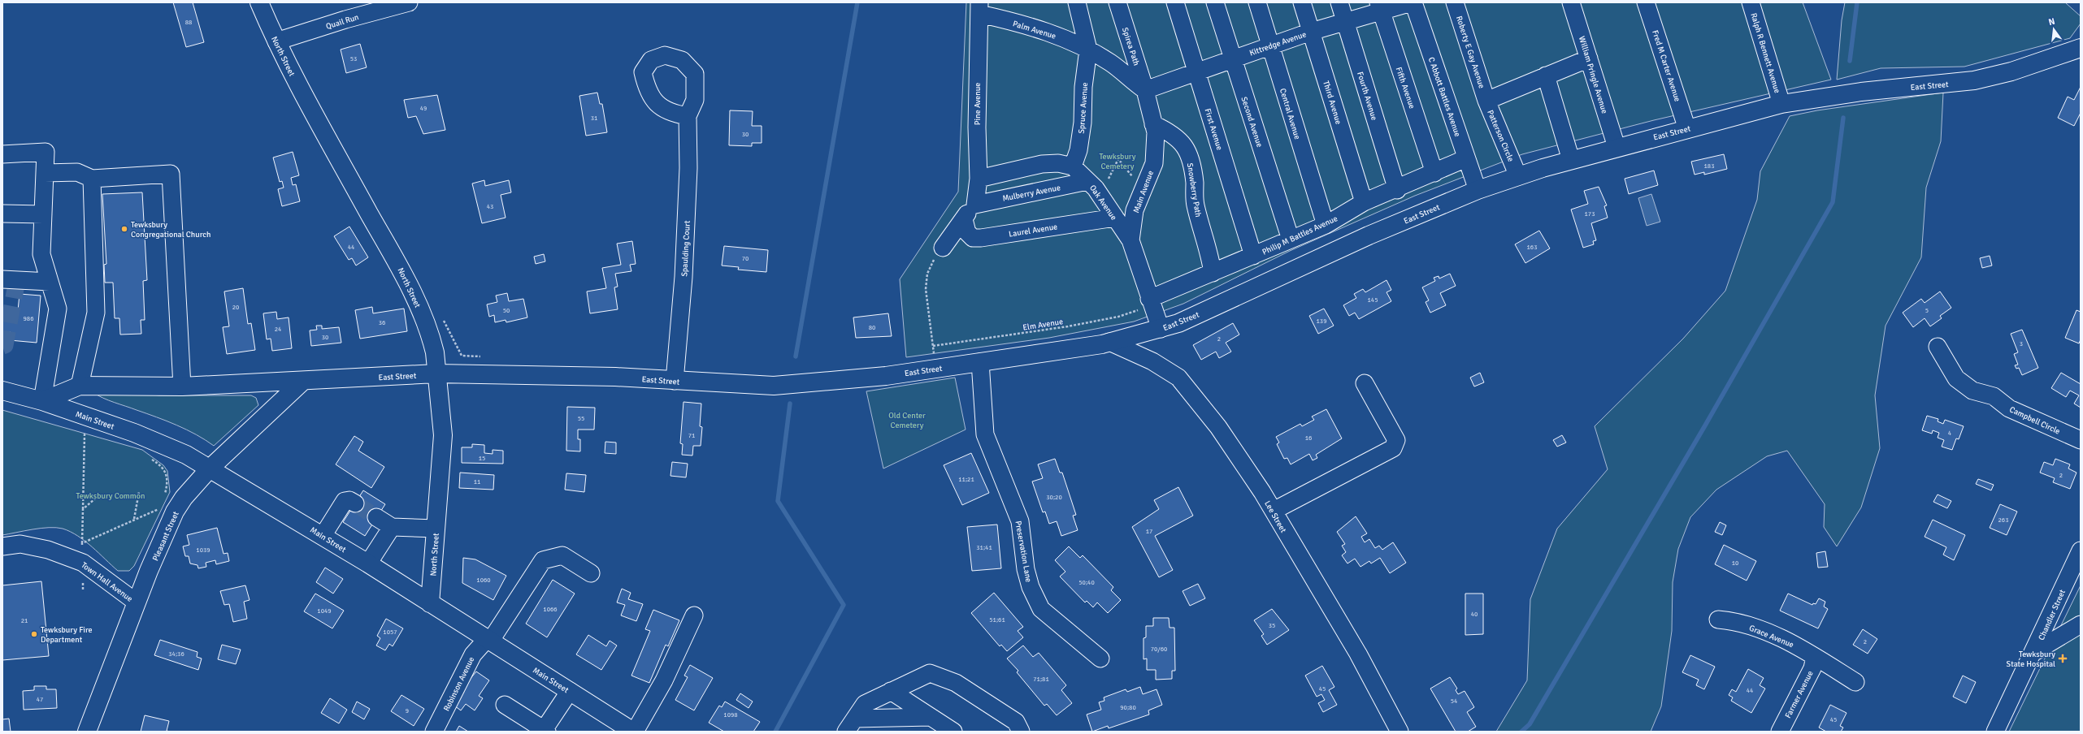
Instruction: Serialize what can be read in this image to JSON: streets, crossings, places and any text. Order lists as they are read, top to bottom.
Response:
{
  "streets": {
    "main road": [
      "North Street",
      "East Street",
      "Main Street",
      "Pleasant Street"
    ],
    "street": [
      "Quail Run",
      "Palm Avenue",
      "Kittredge Avenue",
      "Spirea Path",
      "Roberty E Gay Avenue",
      "Ralph R Bennett Avenue",
      "Fred M Carter Avenue",
      "William Pringle Avenue",
      "Fifth Avenue",
      "Fourth Avenue",
      "C Abbott Battles Avenue",
      "Third Avenue",
      "Pine Avenue",
      "Spruce Avenue",
      "Central Avenue",
      "Second Avenue",
      "First Avenue",
      "Patterson Circle",
      "Snowberry Path",
      "Main Avenue",
      "Mulberry Avenue",
      "Oak Avenue",
      "Laurel Avenue",
      "Philip M Battles Avenue",
      "Spaulding Court",
      "Campbell Circle",
      "Lee Street",
      "Preservation Lane",
      "Town Hall Avenue",
      "Chandler Street",
      "Grace Avenue",
      "Robinson Avenue",
      "Farmer Avenue"
    ],
    "path": ["Elm Avenue"]
  },
  "crossings": [
    ["Quail Run", "North Street"],
    ["Palm Avenue", "Kittredge Avenue"],
    ["Palm Avenue", "Spirea Path"],
    ["Palm Avenue", "Pine Avenue"],
    ["Palm Avenue", "Spruce Avenue"],
    ["Palm Avenue", "Main Avenue"],
    ["Kittredge Avenue", "Spirea Path"],
    ["Kittredge Avenue", "Fifth Avenue"],
    ["Kittredge Avenue", "Fourth Avenue"],
    ["Kittredge Avenue", "C Abbott Battles Avenue"],
    ["Kittredge Avenue", "Third Avenue"],
    ["Kittredge Avenue", "Central Avenue"],
    ["Kittredge Avenue", "Second Avenue"],
    ["Kittredge Avenue", "First Avenue"],
    ["Kittredge Avenue", "Main Avenue"],
    ["Spirea Path", "Main Avenue"],
    ["Roberty E Gay Avenue", "Patterson Circle"],
    ["Ralph R Bennett Avenue", "East Street"],
    ["North Street", "East Street"],
    ["North Street", "Main Street"],
    ["Fred M Carter Avenue", "East Street"],
    ["William Pringle Avenue", "East Street"],
    ["William Pringle Avenue", "Patterson Circle"],
    ["East Street", "C Abbott Battles Avenue"],
    ["East Street", "Patterson Circle"],
    ["East Street", "Main Avenue"],
    ["East Street", "Spaulding Court"],
    ["East Street", "Lee Street"],
    ["East Street", "Pleasant Street"],
    ["East Street", "Preservation Lane"],
    ["Fifth Avenue", "Philip M Battles Avenue"],
    ["Fourth Avenue", "Philip M Battles Avenue"],
    ["C Abbott Battles Avenue", "Philip M Battles Avenue"],
    ["Third Avenue", "Philip M Battles Avenue"],
    ["Pine Avenue", "Mulberry Avenue"],
    ["Spruce Avenue", "Oak Avenue"],
    ["Central Avenue", "Philip M Battles Avenue"],
    ["Second Avenue", "Philip M Battles Avenue"],
    ["First Avenue", "Philip M Battles Avenue"],
    ["Snowberry Path", "Main Avenue"],
    ["Snowberry Path", "Philip M Battles Avenue"],
    ["Main Avenue", "Oak Avenue"],
    ["Main Avenue", "Philip M Battles Avenue"],
    ["Main Avenue", "Elm Avenue"],
    ["Mulberry Avenue", "Oak Avenue"],
    ["Oak Avenue", "Laurel Avenue"],
    ["Philip M Battles Avenue", "Elm Avenue"],
    ["Main Street", "Pleasant Street"],
    ["Main Street", "Robinson Avenue"],
    ["Pleasant Street", "Town Hall Avenue"],
    ["Grace Avenue", "Farmer Avenue"]
  ],
  "parks": ["Tewksbury Cemetery", "Old Center Cemetery", "Tewksbury Common"],
  "places": {
    "other": ["Tewksbury Congregational Church", "Tewksbury Fire Department"],
    "health": ["Tewksbury State Hospital"]
  },
  "house_numbers": [
    "88",
    "53",
    "49",
    "31",
    "30",
    "183",
    "43",
    "173",
    "44",
    "163",
    "70",
    "145",
    "20",
    "50",
    "5",
    "986",
    "139",
    "36",
    "80",
    "24",
    "30",
    "2",
    "3",
    "55",
    "4",
    "71",
    "16",
    "15",
    "2",
    "11;21",
    "11",
    "30;20",
    "263",
    "17",
    "31;41",
    "1039",
    "10",
    "1060",
    "50;40",
    "1066",
    "1049",
    "40",
    "51;61",
    "21",
    "35",
    "1057",
    "2",
    "70/60",
    "34;36",
    "71;81",
    "45",
    "44",
    "47",
    "54",
    "90;80",
    "9",
    "1098",
    "45"
  ],
  "north": "top"
}
